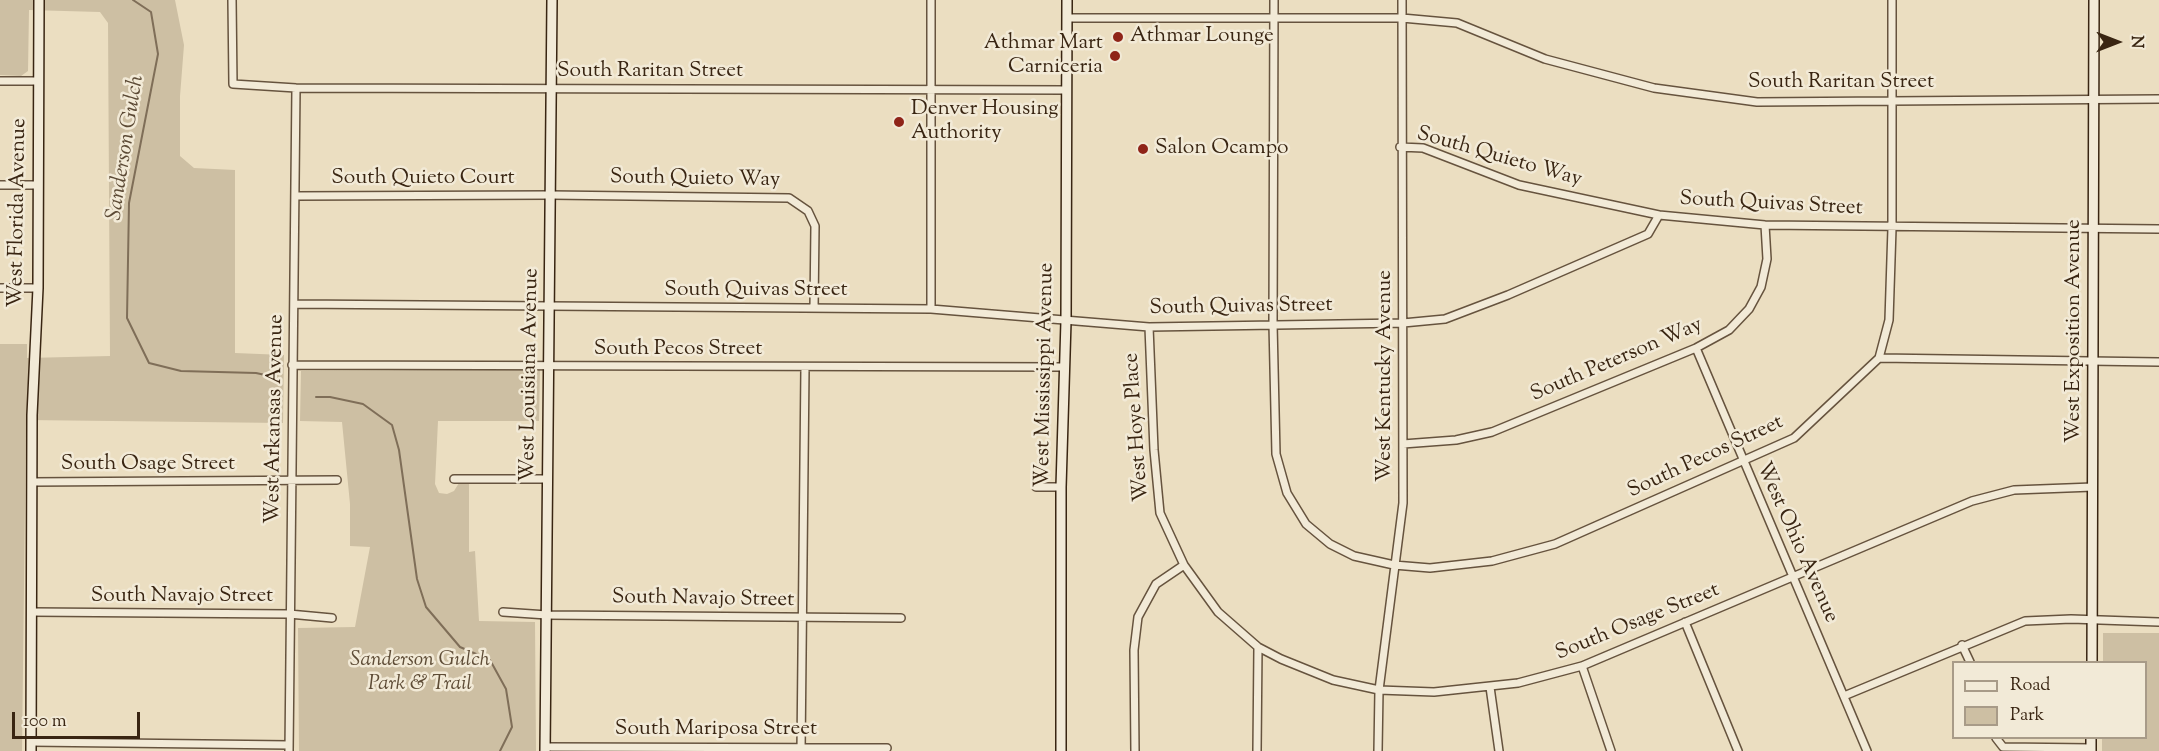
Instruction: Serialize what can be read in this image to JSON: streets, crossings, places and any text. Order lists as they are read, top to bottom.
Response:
{
  "streets": {
    "street": [
      "South Raritan Street",
      "South Quieto Way",
      "South Quieto Court",
      "South Quivas Street",
      "West Florida Avenue",
      "West Exposition Avenue",
      "South Pecos Street",
      "South Peterson Way",
      "West Louisiana Avenue",
      "West Mississippi Avenue",
      "West Kentucky Avenue",
      "West Arkansas Avenue",
      "West Hoye Place",
      "South Osage Street",
      "West Ohio Avenue",
      "South Navajo Street",
      "South Mariposa Street"
    ]
  },
  "crossings": [
    ["South Raritan Street", "West Exposition Avenue"],
    ["South Raritan Street", "South Pecos Street"],
    ["South Raritan Street", "West Louisiana Avenue"],
    ["South Raritan Street", "West Mississippi Avenue"],
    ["South Raritan Street", "West Kentucky Avenue"],
    ["South Raritan Street", "West Arkansas Avenue"],
    ["South Quieto Way", "South Quieto Court"],
    ["South Quieto Way", "South Quivas Street"],
    ["South Quieto Way", "West Louisiana Avenue"],
    ["South Quieto Way", "West Kentucky Avenue"],
    ["South Quieto Court", "West Louisiana Avenue"],
    ["South Quieto Court", "West Arkansas Avenue"],
    ["South Quivas Street", "West Exposition Avenue"],
    ["South Quivas Street", "South Pecos Street"],
    ["South Quivas Street", "South Peterson Way"],
    ["South Quivas Street", "West Louisiana Avenue"],
    ["South Quivas Street", "West Mississippi Avenue"],
    ["South Quivas Street", "West Kentucky Avenue"],
    ["South Quivas Street", "West Arkansas Avenue"],
    ["South Quivas Street", "West Hoye Place"],
    ["West Florida Avenue", "South Osage Street"],
    ["West Florida Avenue", "South Navajo Street"],
    ["West Exposition Avenue", "South Osage Street"],
    ["South Pecos Street", "West Louisiana Avenue"],
    ["South Pecos Street", "West Mississippi Avenue"],
    ["South Pecos Street", "West Kentucky Avenue"],
    ["South Pecos Street", "West Arkansas Avenue"],
    ["South Pecos Street", "West Ohio Avenue"],
    ["South Peterson Way", "West Kentucky Avenue"],
    ["South Peterson Way", "West Ohio Avenue"],
    ["West Louisiana Avenue", "South Navajo Street"],
    ["West Louisiana Avenue", "South Mariposa Street"],
    ["West Kentucky Avenue", "South Osage Street"],
    ["West Arkansas Avenue", "South Osage Street"],
    ["West Arkansas Avenue", "South Navajo Street"],
    ["West Hoye Place", "South Osage Street"],
    ["South Osage Street", "West Ohio Avenue"]
  ],
  "water": ["Sanderson Gulch"],
  "parks": ["Sanderson Gulch Park & Trail"],
  "places": [
    "Athmar Lounge",
    "Athmar Mart Carniceria",
    "Denver Housing Authority",
    "Salon Ocampo"
  ],
  "legend": ["Road", "Park"],
  "scale_bar": "100 m",
  "north": "right"
}
